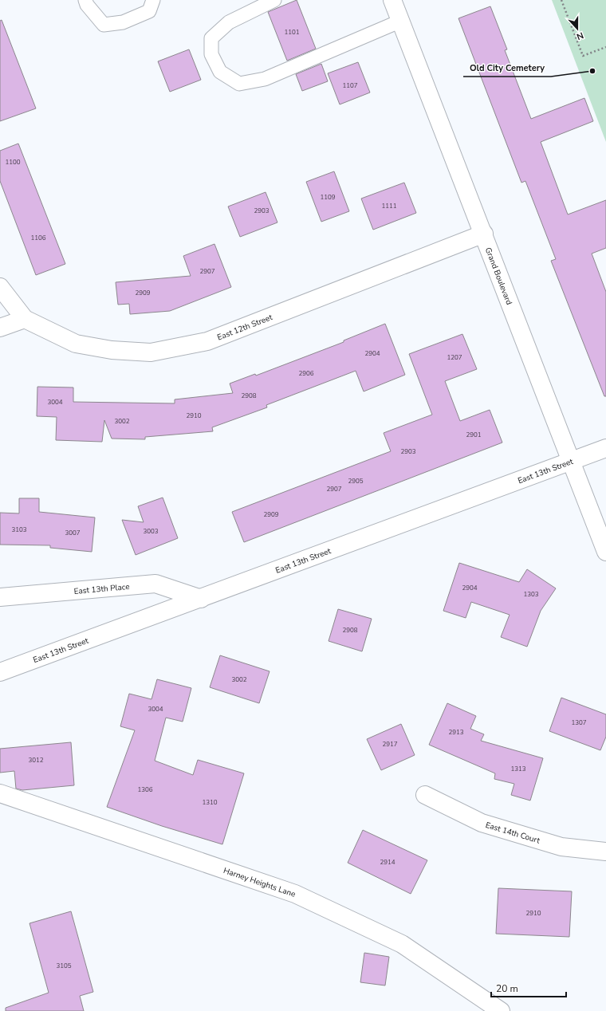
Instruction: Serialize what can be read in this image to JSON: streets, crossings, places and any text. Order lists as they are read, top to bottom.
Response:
{
  "streets": {
    "street": [
      "Grand Boulevard",
      "East 12th Street",
      "East 13th Street",
      "East 13th Place",
      "East 14th Court",
      "Harney Heights Lane"
    ]
  },
  "crossings": [
    ["Grand Boulevard", "East 12th Street"],
    ["Grand Boulevard", "East 13th Street"],
    ["East 13th Street", "East 13th Place"]
  ],
  "places": ["Old City Cemetery"],
  "house_numbers": [
    "1101",
    "1107",
    "1100",
    "1109",
    "1111",
    "2903",
    "1106",
    "2907",
    "2909",
    "2904",
    "1207",
    "2906",
    "2908",
    "3004",
    "2910",
    "3002",
    "2901",
    "2903",
    "2905",
    "2907",
    "2909",
    "3103",
    "3003",
    "3007",
    "2904",
    "1303",
    "2908",
    "3002",
    "3004",
    "1307",
    "2913",
    "2917",
    "3012",
    "1313",
    "1306",
    "1310",
    "2914",
    "2910",
    "3105"
  ],
  "scale_bar": "20 m",
  "north": "bottom"
}
